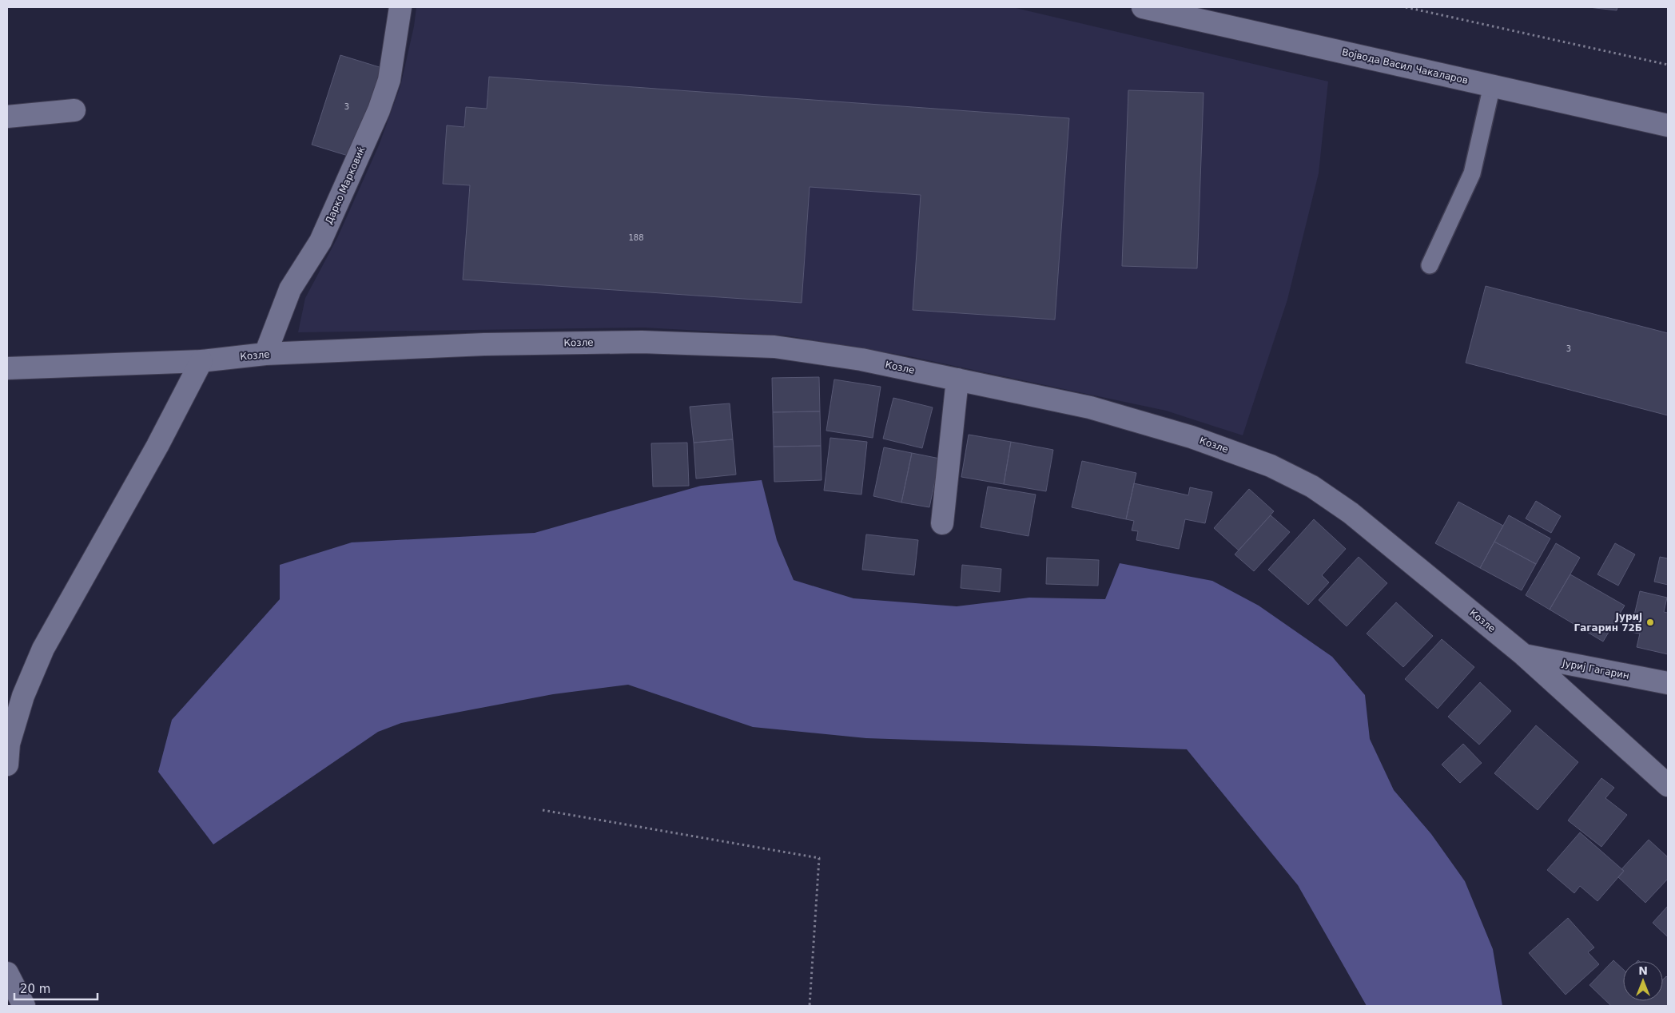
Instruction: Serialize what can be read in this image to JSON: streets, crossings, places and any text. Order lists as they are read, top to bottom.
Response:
{
  "streets": {
    "street": [
      "Војвода Васил Чакаларов",
      "Дарко Марковиќ",
      "Козле",
      "Јуриј Гагарин"
    ]
  },
  "crossings": [
    ["Дарко Марковиќ", "Козле"],
    ["Козле", "Јуриј Гагарин"]
  ],
  "places": ["Јуриј Гагарин 72Б"],
  "house_numbers": ["3", "188", "3"],
  "scale_bar": "20 m",
  "north": "top"
}
